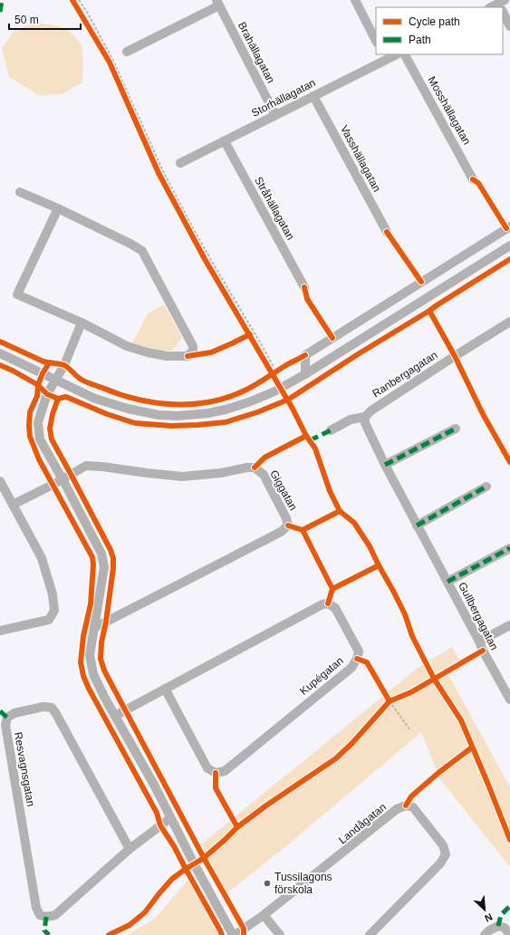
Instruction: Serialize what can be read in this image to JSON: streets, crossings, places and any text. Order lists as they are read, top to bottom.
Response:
{
  "streets": {
    "street": [
      "Brahällagatan",
      "Storhällagatan",
      "Mosshällagatan",
      "Vasshällagatan",
      "Stråhällagatan",
      "Ranbergagatan",
      "Giggatan",
      "Gullbergagatan",
      "Kupégatan",
      "Resvagnsgatan",
      "Landågatan"
    ]
  },
  "crossings": [
    ["Brahällagatan", "Storhällagatan"],
    ["Storhällagatan", "Vasshällagatan"],
    ["Storhällagatan", "Stråhällagatan"],
    ["Ranbergagatan", "Gullbergagatan"]
  ],
  "places": ["Tussilagons förskola"],
  "legend": ["Cycle path", "Path"],
  "scale_bar": "50 m",
  "north": "bottom right"
}
